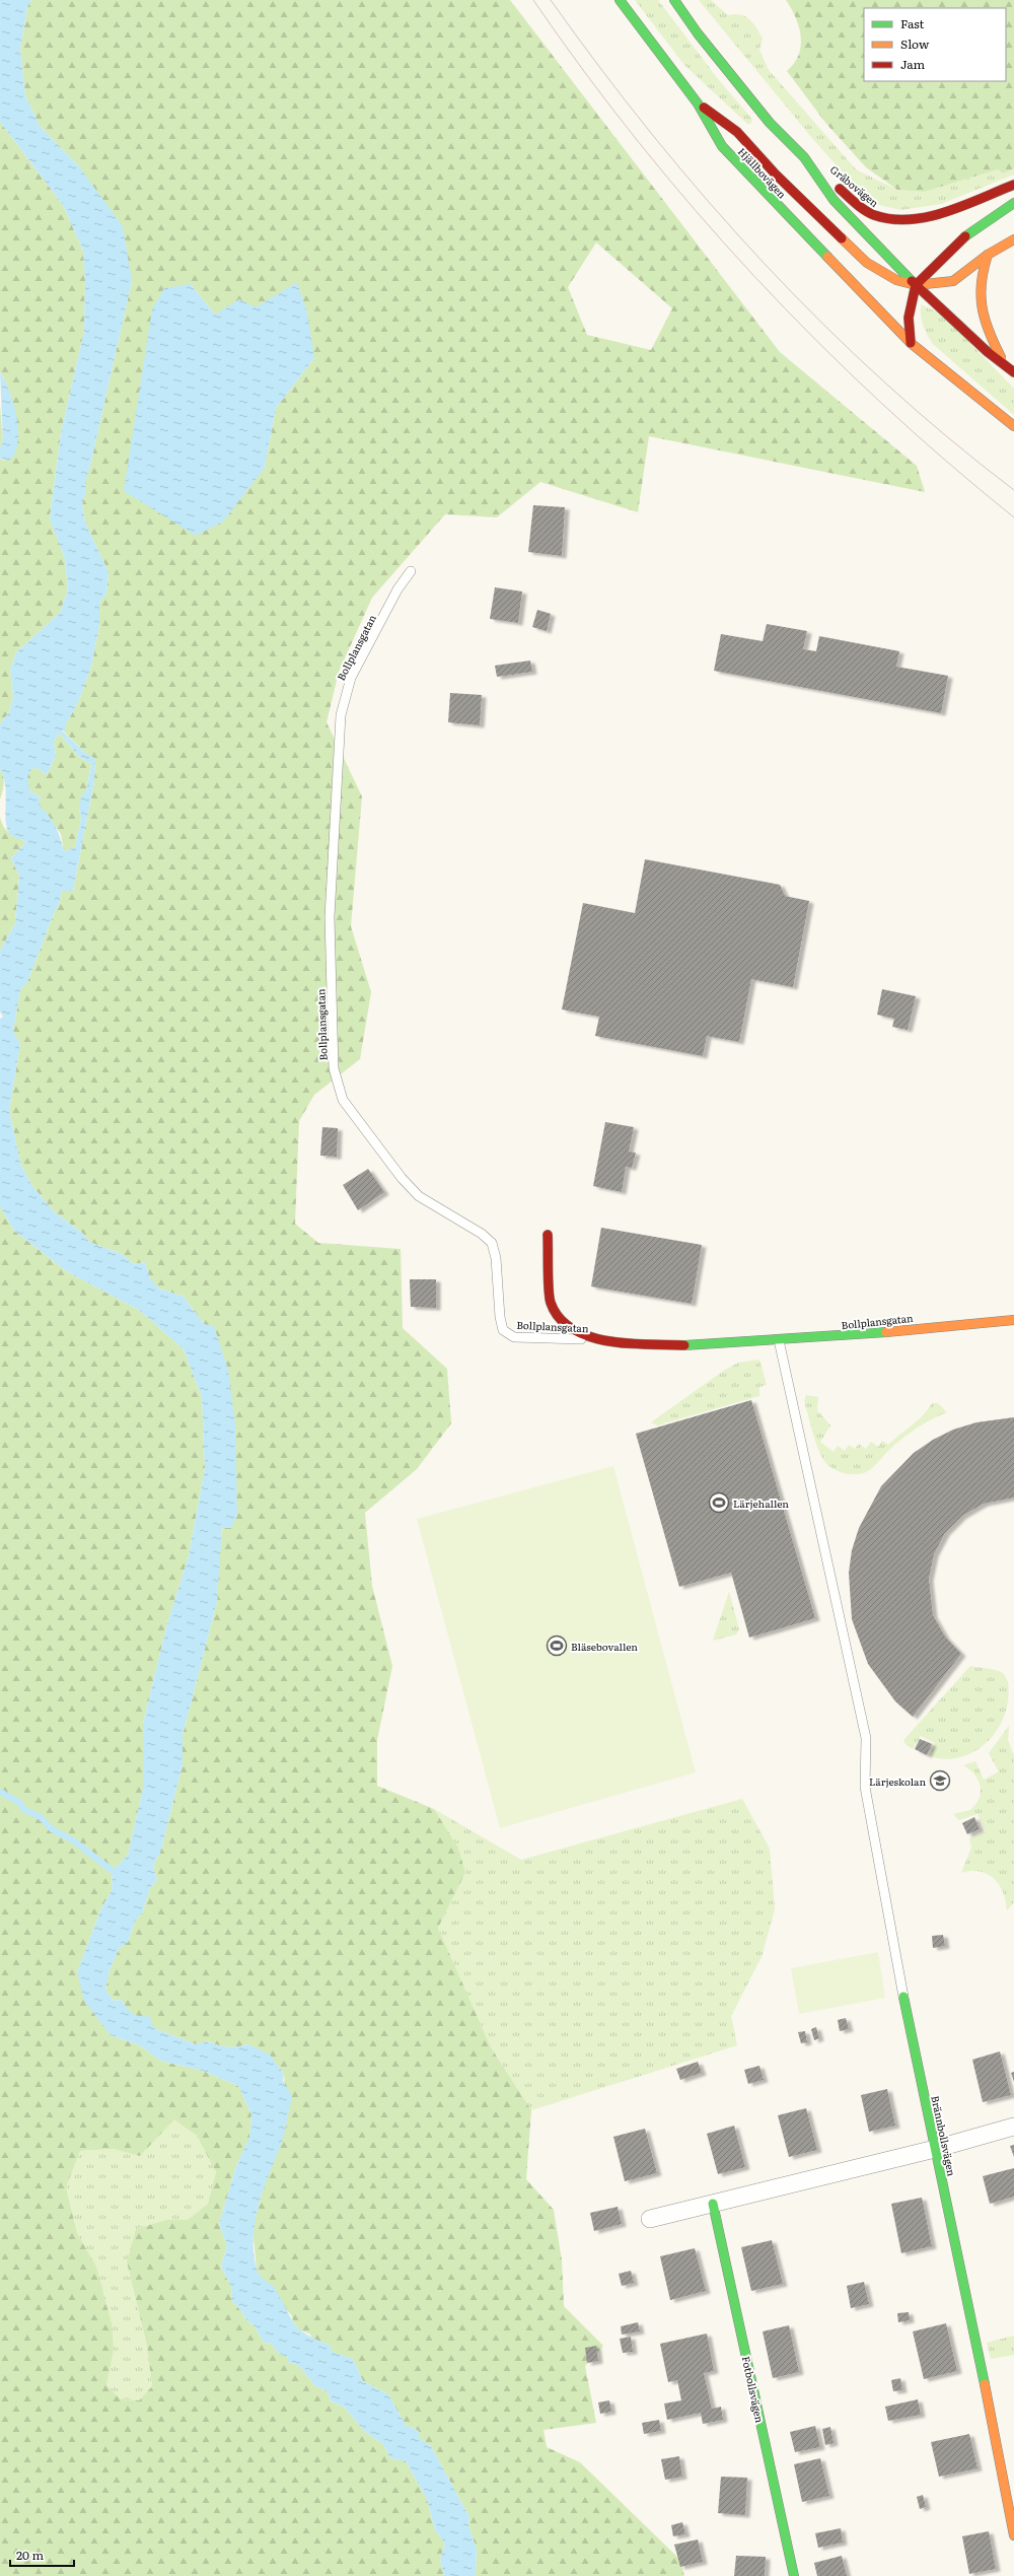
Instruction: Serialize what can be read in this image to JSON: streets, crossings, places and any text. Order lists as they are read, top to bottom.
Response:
{
  "streets": {
    "street": [
      "Hjällbovägen",
      "Gråbovägen",
      "Bollplansgatan",
      "Brännbollsvägen",
      "Fotbollsvägen"
    ]
  },
  "crossings": [
    ["Bollplansgatan", "Brännbollsvägen"]
  ],
  "places": {
    "sports": ["Lärjehallen", "Bläsebovallen"],
    "school or university": ["Lärjeskolan"]
  },
  "legend": ["Fast", "Slow", "Jam"],
  "scale_bar": "20 m"
}
